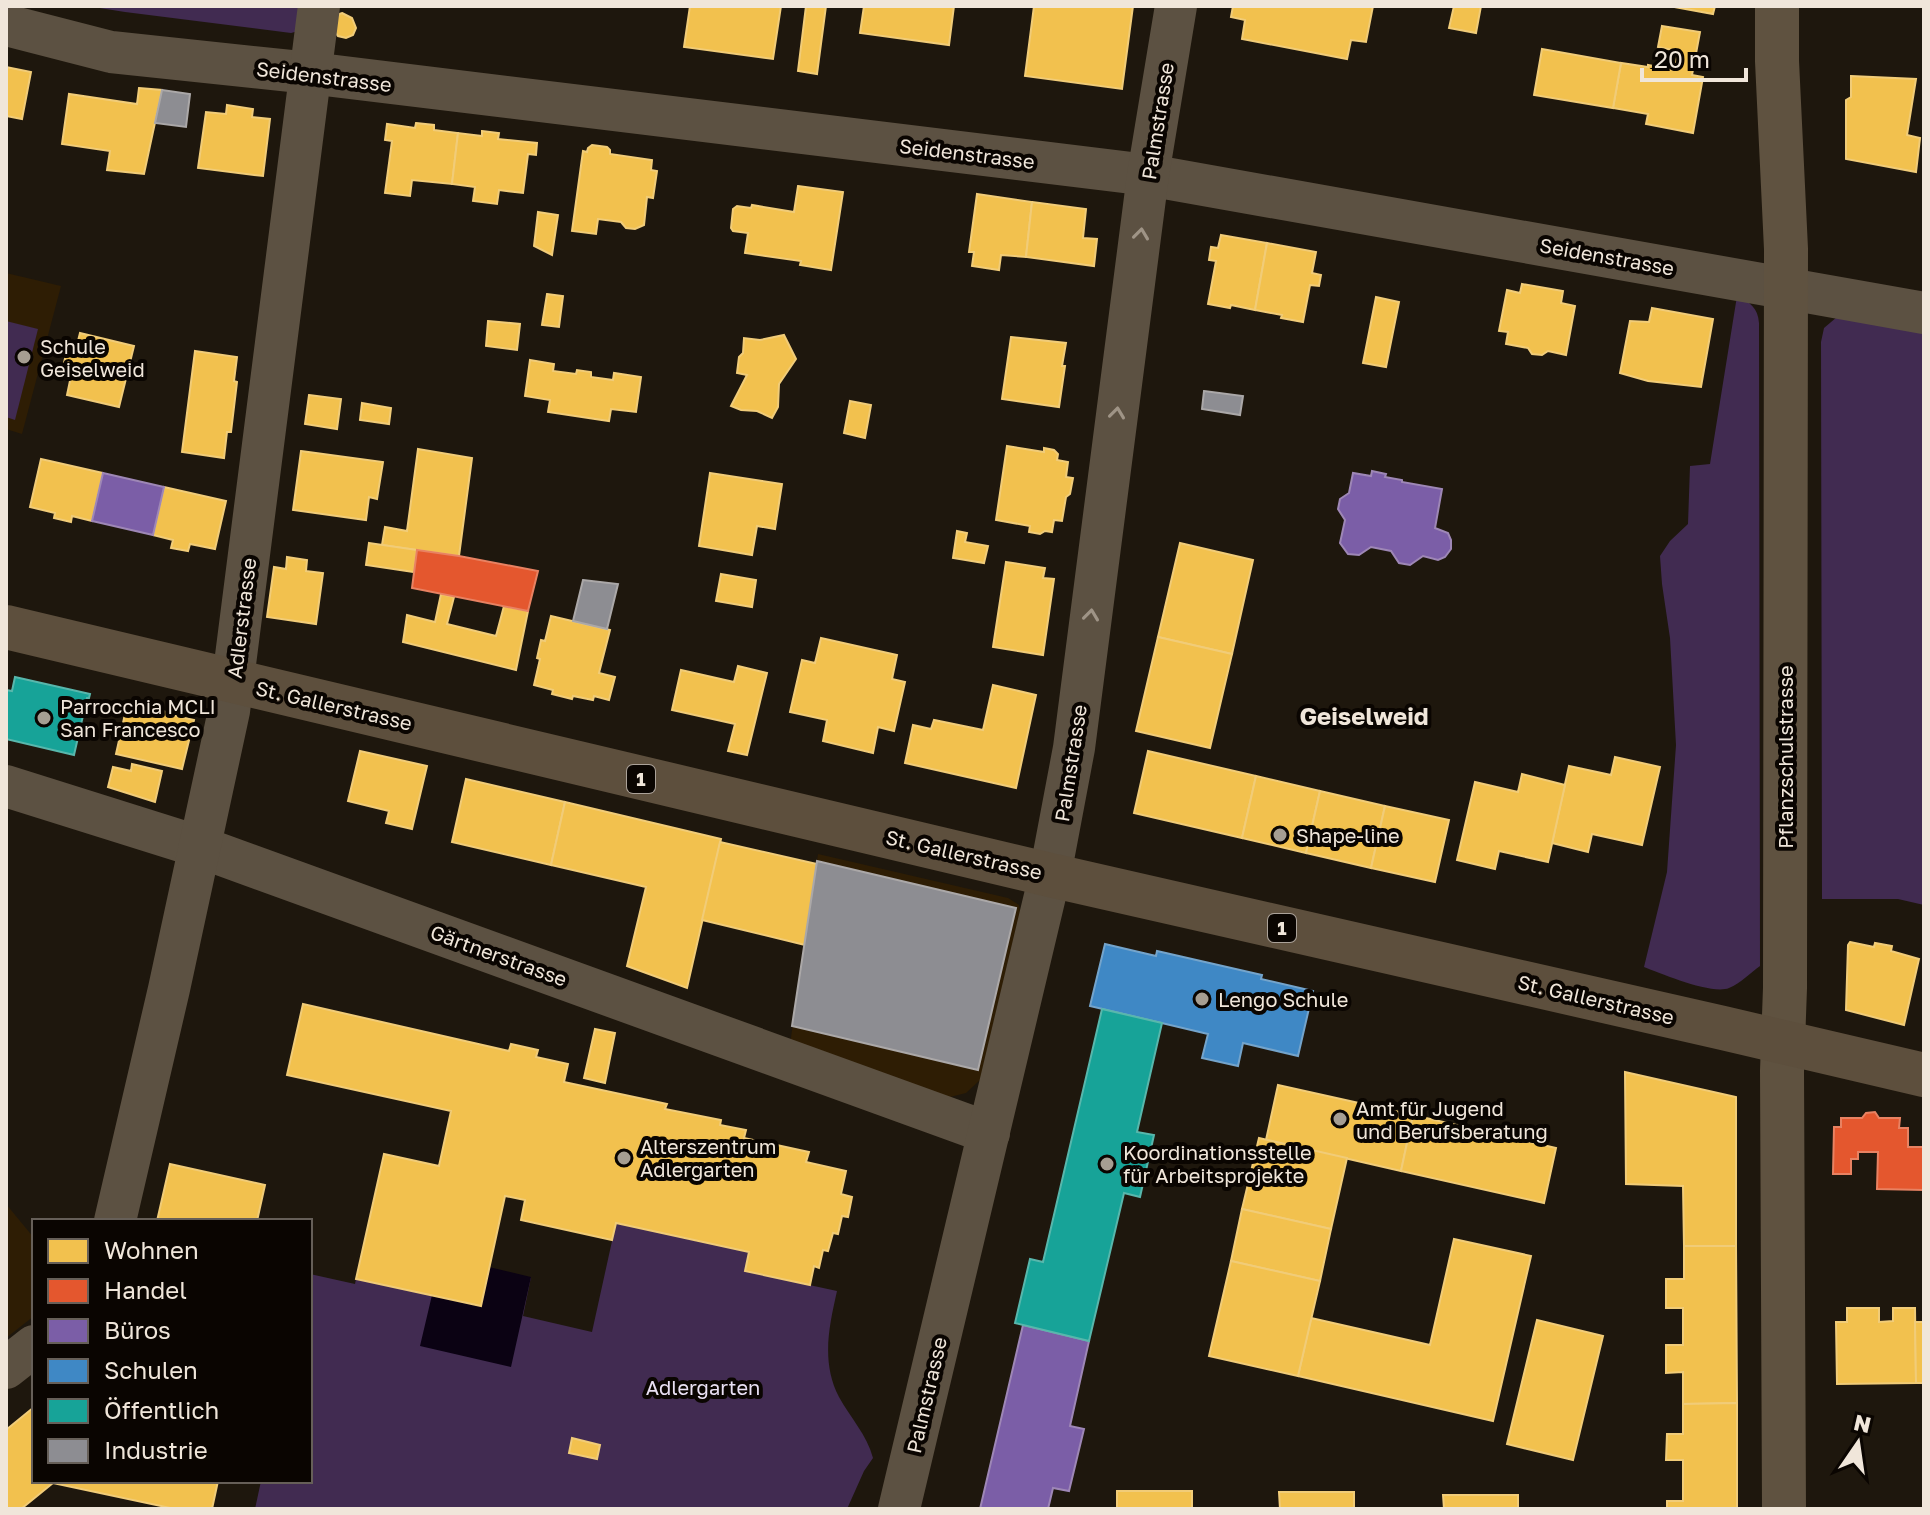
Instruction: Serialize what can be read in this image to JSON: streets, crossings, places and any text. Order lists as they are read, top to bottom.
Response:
{
  "streets": {
    "main road": ["St. Gallerstrasse", "1"],
    "street": [
      "Seidenstrasse",
      "Palmstrasse",
      "Adlerstrasse",
      "Pflanzschulstrasse",
      "Gärtnerstrasse"
    ]
  },
  "crossings": [
    ["Seidenstrasse", "Palmstrasse"],
    ["Seidenstrasse", "Adlerstrasse"],
    ["Seidenstrasse", "Pflanzschulstrasse"],
    ["Palmstrasse", "St. Gallerstrasse"],
    ["Palmstrasse", "Gärtnerstrasse"],
    ["Adlerstrasse", "St. Gallerstrasse"],
    ["Adlerstrasse", "Gärtnerstrasse"],
    ["St. Gallerstrasse", "Pflanzschulstrasse"]
  ],
  "one_way": ["Palmstrasse"],
  "districts": ["Geiselweid"],
  "parks": ["Adlergarten"],
  "places": [
    "Schule Geiselweid",
    "Parrocchia MCLI San Francesco",
    "Shape-line",
    "Lengo Schule",
    "Amt für Jugend und Berufsberatung",
    "Alterszentrum Adlergarten",
    "Koordinationsstelle für Arbeitsprojekte"
  ],
  "legend": [
    "Wohnen",
    "Handel",
    "Büros",
    "Schulen",
    "Öffentlich",
    "Industrie"
  ],
  "scale_bar": "20 m",
  "north": "top"
}
